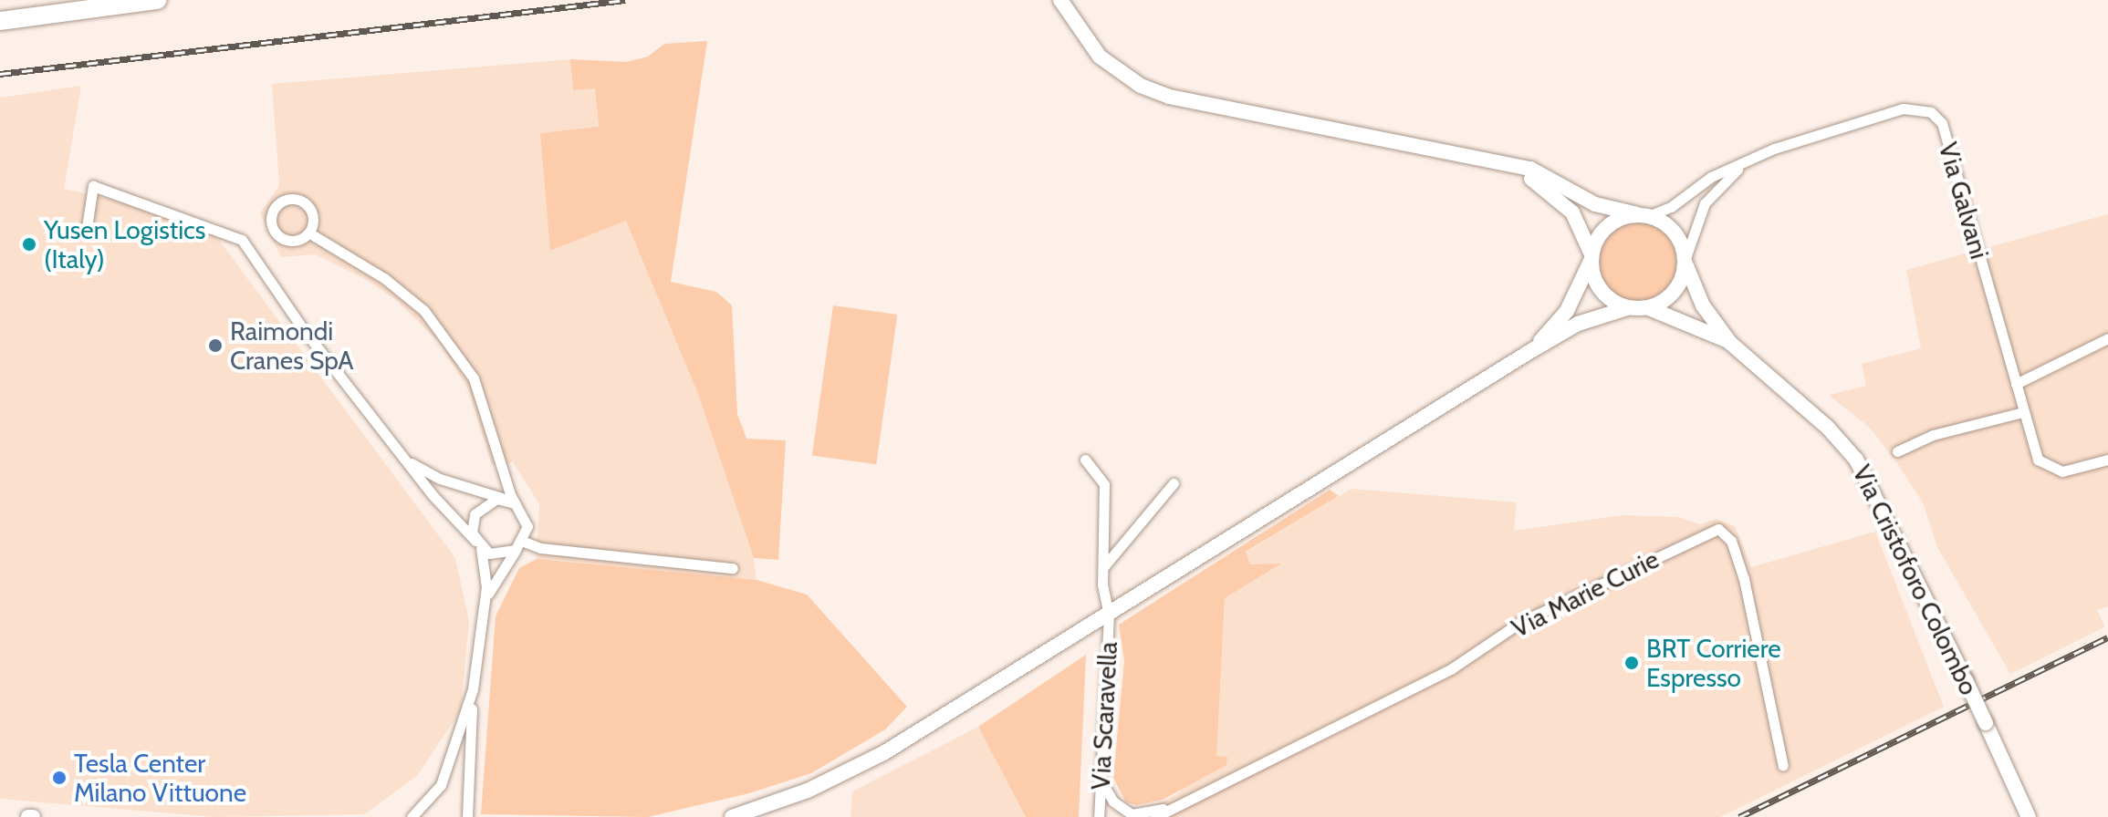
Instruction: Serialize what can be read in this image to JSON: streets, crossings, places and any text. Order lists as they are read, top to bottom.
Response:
{
  "streets": {
    "street": [
      "Via Galvani",
      "Via Cristoforo Colombo",
      "Via Marie Curie",
      "Via Scaravella"
    ]
  },
  "crossings": [
    ["Via Galvani", "Via Cristoforo Colombo"]
  ],
  "places": [
    "Yusen Logistics (Italy)",
    "Raimondi Cranes SpA",
    "BRT Corriere Espresso",
    "Tesla Center Milano Vittuone"
  ]
}
